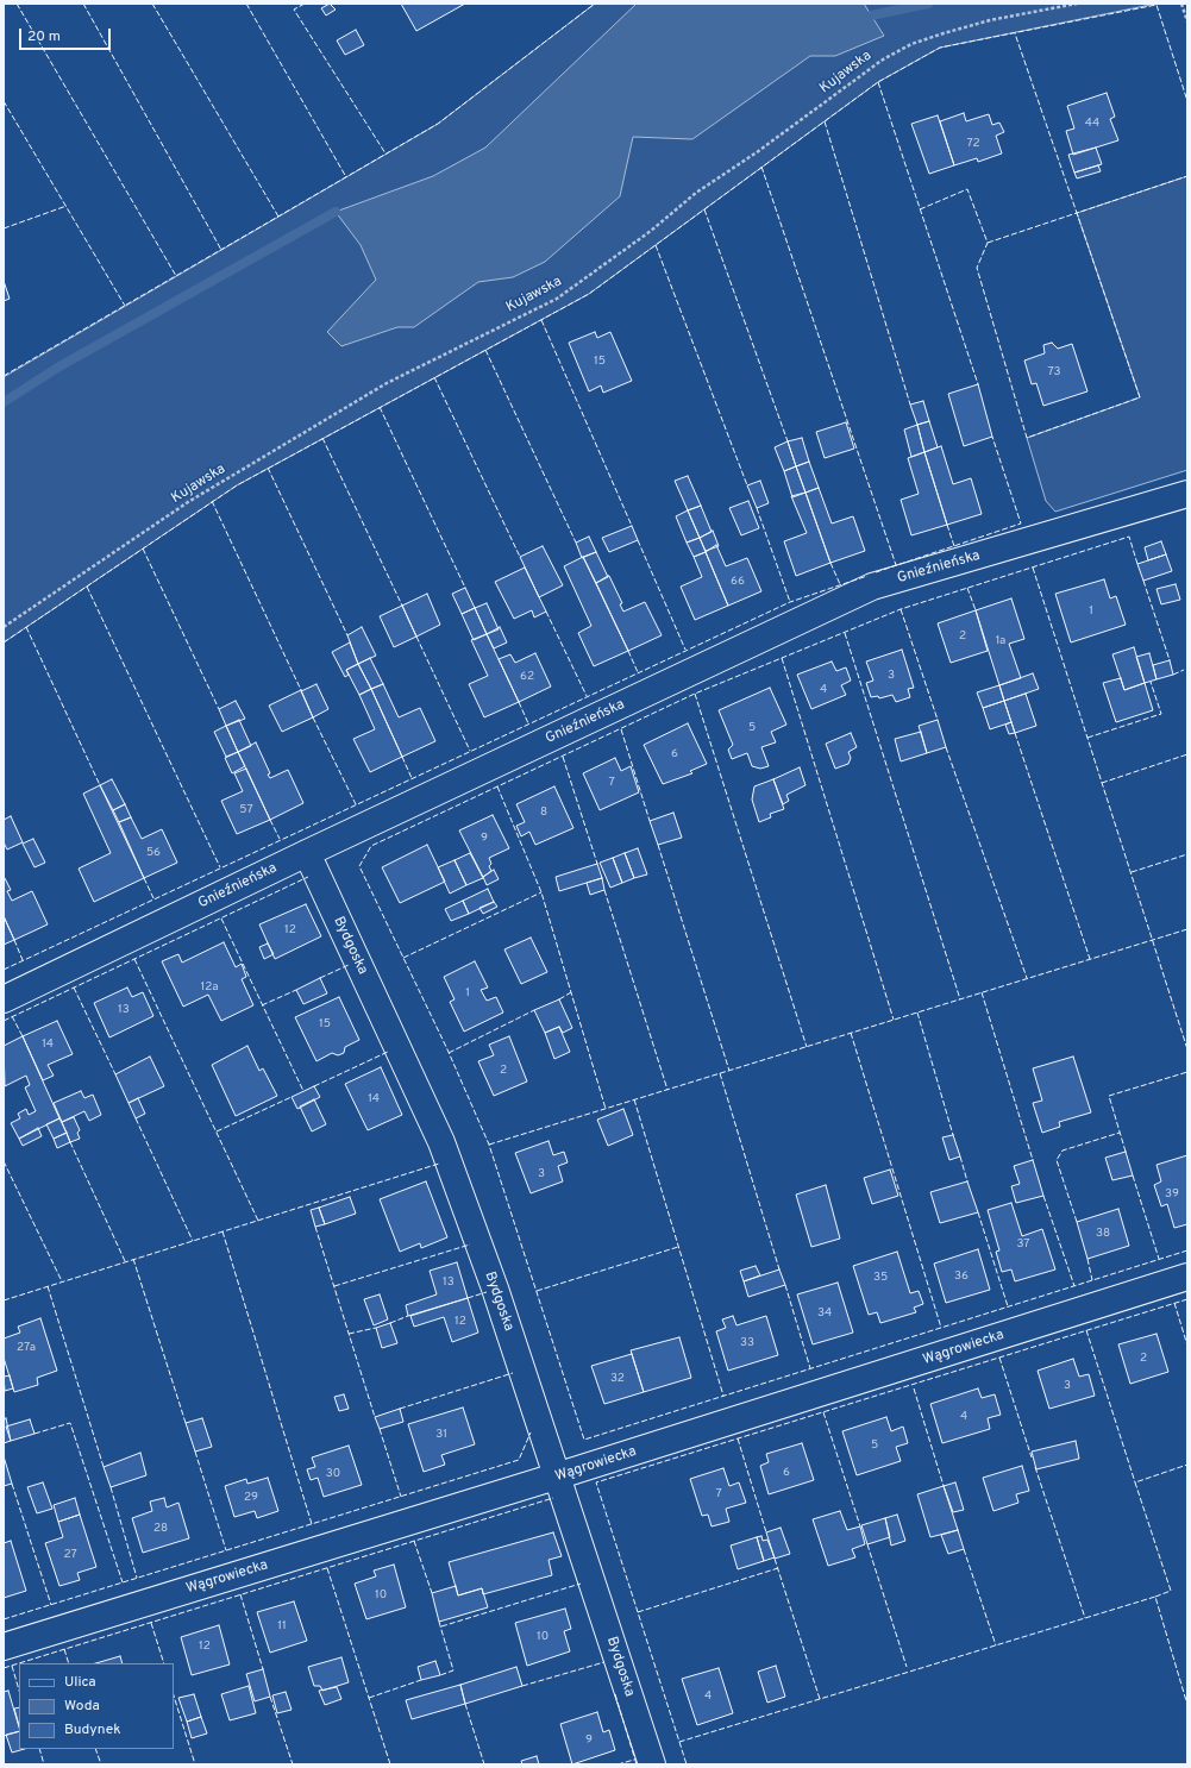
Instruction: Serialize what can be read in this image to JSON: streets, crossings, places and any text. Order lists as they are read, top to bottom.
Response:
{
  "streets": {
    "street": ["Gnieźnieńska", "Bydgoska", "Wągrowiecka"],
    "path": ["Kujawska"]
  },
  "crossings": [
    ["Gnieźnieńska", "Bydgoska"],
    ["Bydgoska", "Wągrowiecka"]
  ],
  "house_numbers": [
    "44",
    "72",
    "15",
    "73",
    "66",
    "1",
    "2",
    "1a",
    "3",
    "62",
    "4",
    "5",
    "6",
    "7",
    "57",
    "8",
    "9",
    "56",
    "12",
    "12a",
    "1",
    "13",
    "15",
    "14",
    "2",
    "14",
    "3",
    "39",
    "38",
    "37",
    "36",
    "35",
    "13",
    "34",
    "12",
    "33",
    "27a",
    "2",
    "32",
    "3",
    "4",
    "31",
    "5",
    "6",
    "30",
    "7",
    "29",
    "28",
    "27",
    "10",
    "11",
    "10",
    "12",
    "4",
    "9"
  ],
  "legend": ["Ulica", "Woda", "Budynek"],
  "scale_bar": "20 m"
}
